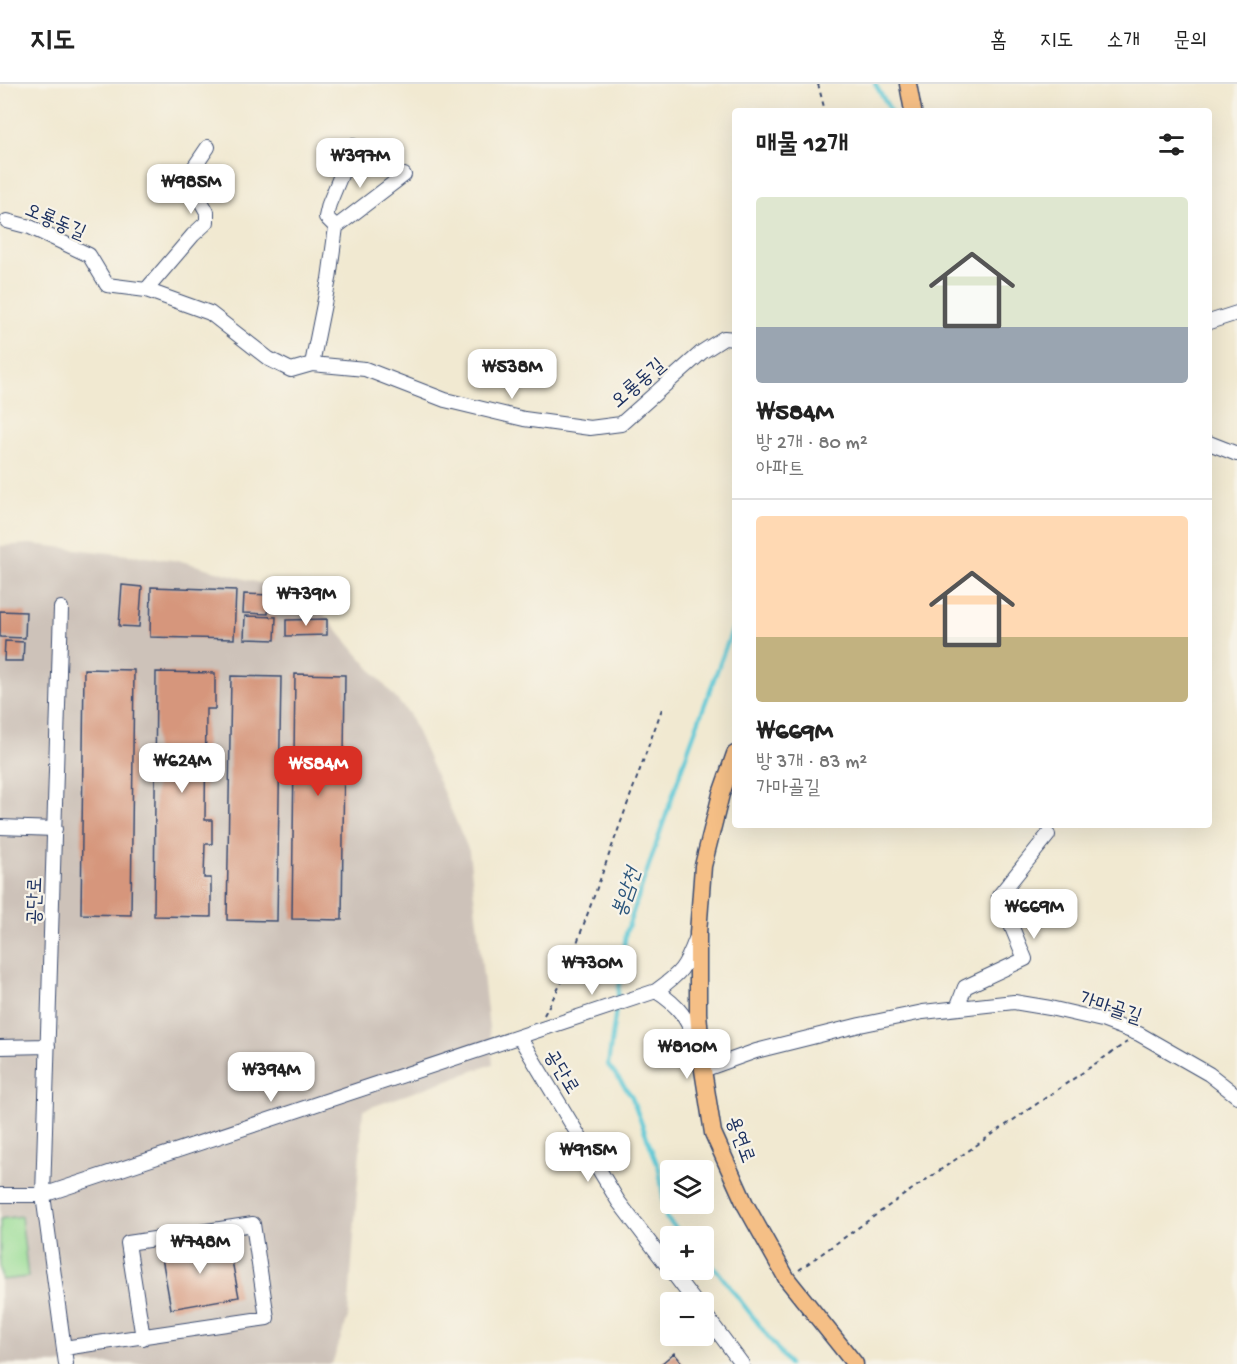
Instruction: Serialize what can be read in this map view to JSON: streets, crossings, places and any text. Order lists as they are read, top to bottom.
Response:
{
  "streets": {
    "main road": ["용연로"],
    "street": ["오룡동길", "공단로", "가마골길"]
  },
  "crossings": [
    ["공단로", "용연로"],
    ["가마골길", "용연로"]
  ],
  "water": ["봉암천"],
  "page": {
    "header": "지도",
    "nav": [
      "홈",
      "지도",
      "소개",
      "문의"
    ],
    "heading": "매물 12개",
    "price": [
      "₩397M",
      "₩985M",
      "₩538M",
      "₩739M",
      "₩624M",
      "₩584M",
      "₩669M",
      "₩730M",
      "₩810M",
      "₩394M",
      "₩915M",
      "₩748M"
    ],
    "list": [
      {
        "name": "₩584M",
        "note": "방 2개 · 80 m² · 아파트"
      },
      {
        "name": "₩669M",
        "note": "방 3개 · 83 m² · 가마골길"
      }
    ],
    "map_buttons": ["+", "−"]
  }
}
